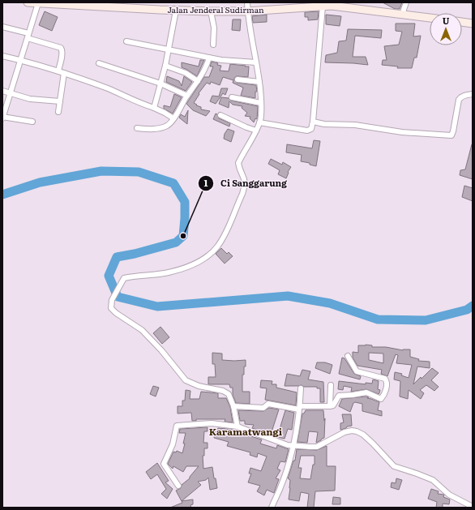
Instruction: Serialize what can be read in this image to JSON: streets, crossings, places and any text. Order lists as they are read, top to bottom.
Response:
{
  "streets": {
    "main road": ["Jalan Jenderal Sudirman"]
  },
  "districts": ["Karamatwangi"],
  "places": ["Ci Sanggarung"],
  "north": "top"
}
